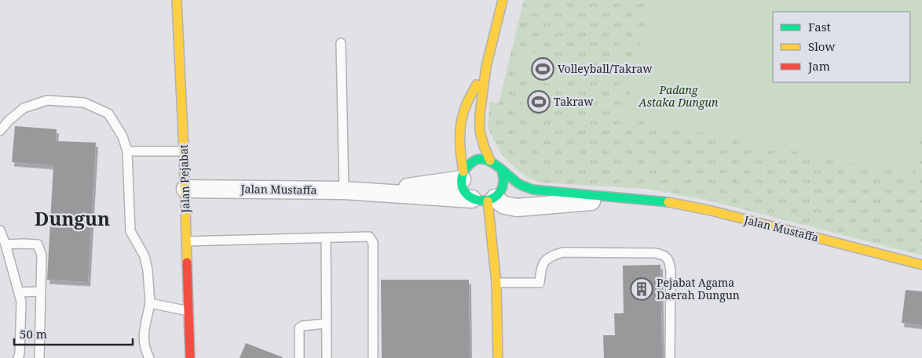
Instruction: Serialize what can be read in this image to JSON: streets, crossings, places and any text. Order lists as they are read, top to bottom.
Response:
{
  "streets": {
    "street": ["Jalan Pejabat", "Jalan Mustaffa"]
  },
  "crossings": [
    ["Jalan Pejabat", "Jalan Mustaffa"]
  ],
  "districts": ["Dungun"],
  "parks": ["Padang Astaka Dungun"],
  "places": {
    "sports": ["Volleyball/Takraw", "Takraw"],
    "building": ["Pejabat Agama Daerah Dungun"]
  },
  "legend": ["Fast", "Slow", "Jam"],
  "scale_bar": "50 m"
}
